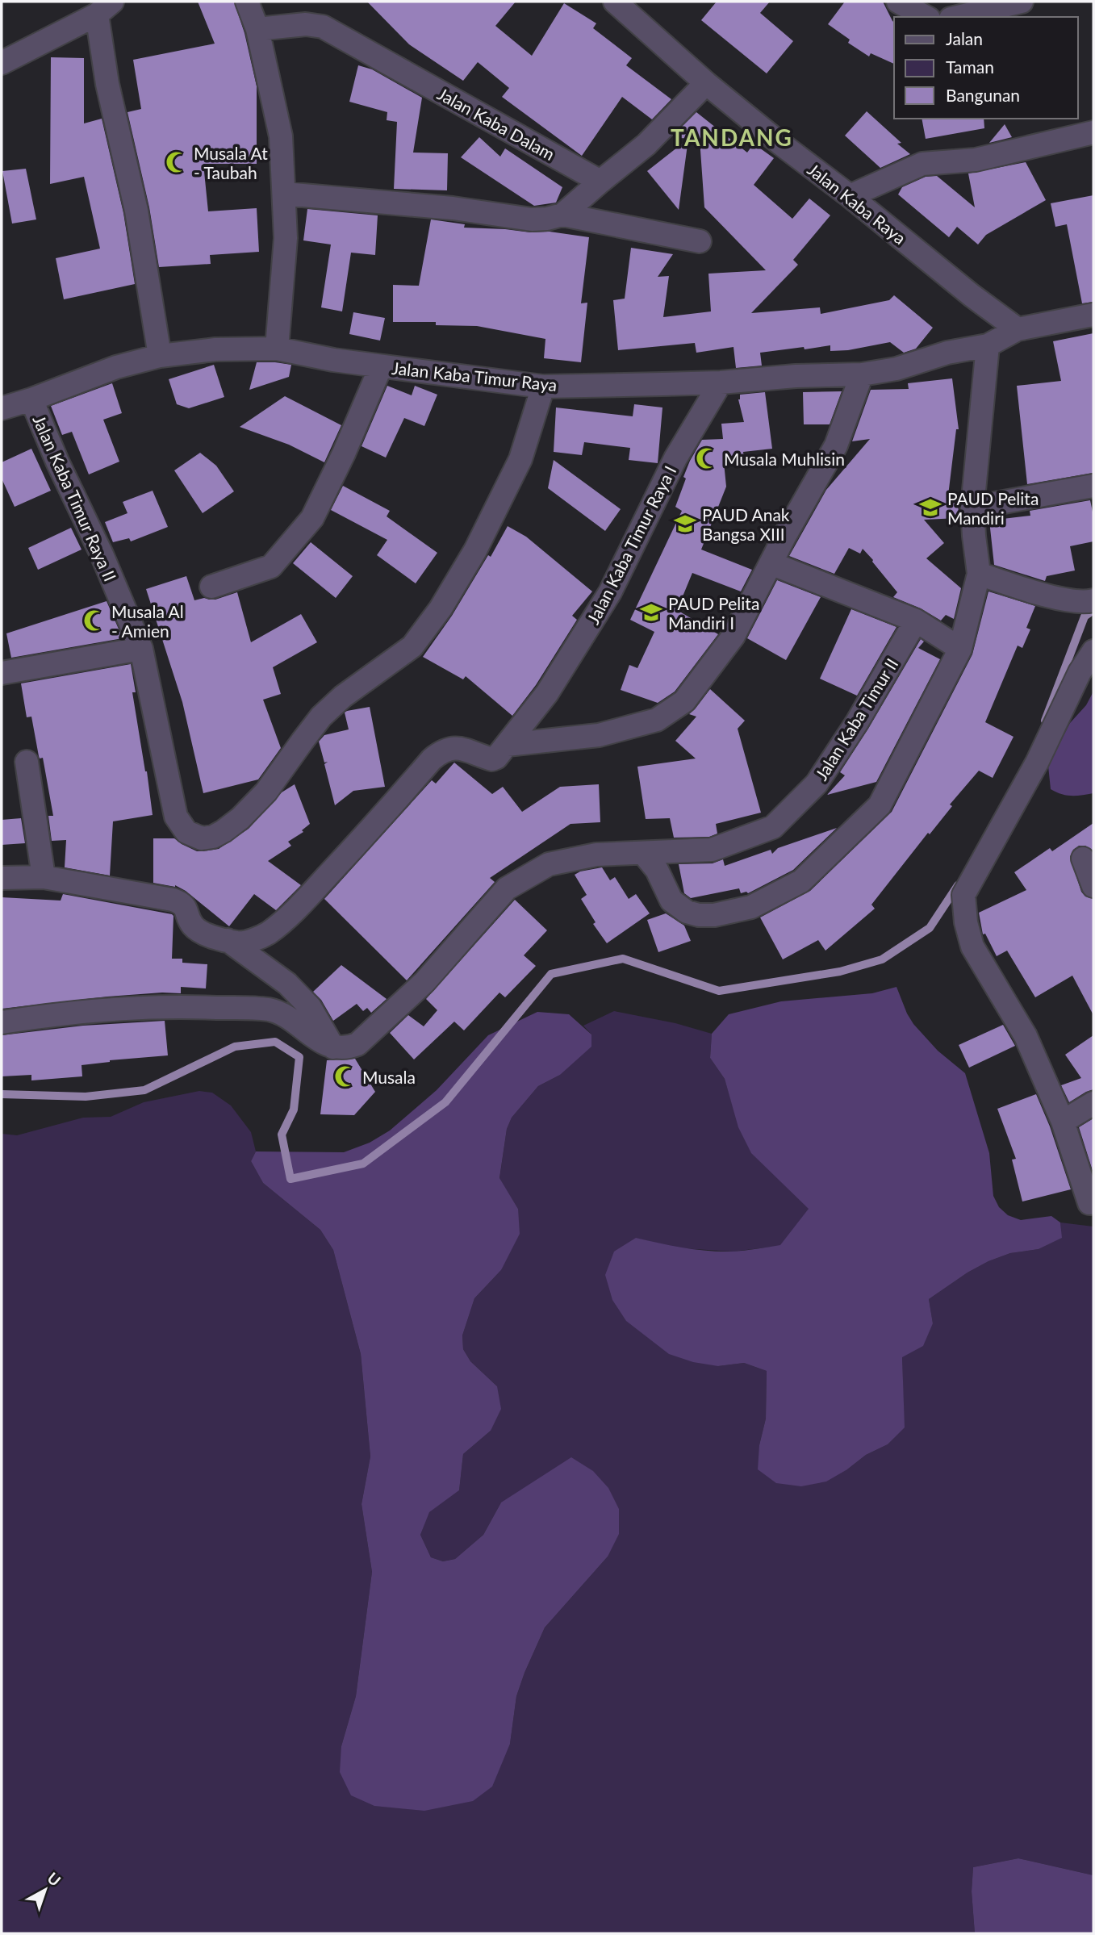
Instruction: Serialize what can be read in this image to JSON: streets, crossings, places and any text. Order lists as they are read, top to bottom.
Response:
{
  "streets": {
    "street": [
      "Jalan Kaba Dalam",
      "Jalan Kaba Raya",
      "Jalan Kaba Timur Raya",
      "Jalan Kaba Timur Raya II",
      "Jalan Kaba Timur Raya I",
      "Jalan Kaba Timur II"
    ]
  },
  "crossings": [
    ["Jalan Kaba Raya", "Jalan Kaba Timur Raya"],
    ["Jalan Kaba Timur Raya", "Jalan Kaba Timur Raya II"],
    ["Jalan Kaba Timur Raya", "Jalan Kaba Timur Raya I"]
  ],
  "districts": ["TANDANG"],
  "places": {
    "mosque": [
      "Musala At - Taubah",
      "Musala Muhlisin",
      "Musala Al - Amien",
      "Musala"
    ],
    "school or university": ["PAUD Pelita Mandiri", "PAUD Anak Bangsa XIII", "PAUD Pelita Mandiri I"]
  },
  "legend": ["Jalan", "Taman", "Bangunan"],
  "north": "top right"
}
